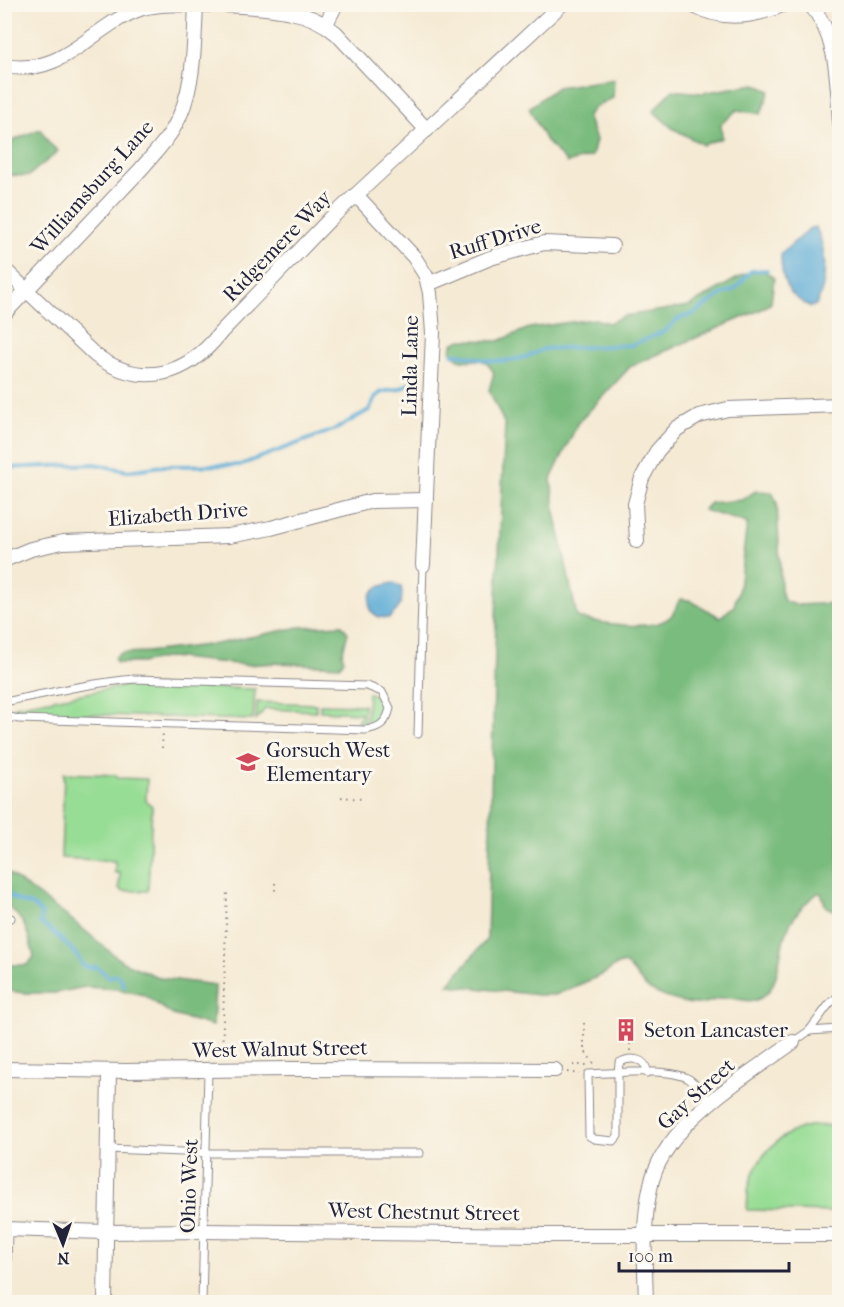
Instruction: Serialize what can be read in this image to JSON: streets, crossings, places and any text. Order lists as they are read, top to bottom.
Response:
{
  "streets": {
    "street": [
      "Williamsburg Lane",
      "Ruff Drive",
      "Ridgemere Way",
      "Linda Lane",
      "Elizabeth Drive",
      "West Walnut Street",
      "Gay Street",
      "West Chestnut Street"
    ],
    "lane": ["Ohio West"]
  },
  "crossings": [
    ["Williamsburg Lane", "Ridgemere Way"],
    ["Ruff Drive", "Linda Lane"],
    ["Ridgemere Way", "Linda Lane"],
    ["Linda Lane", "Elizabeth Drive"],
    ["West Walnut Street", "Ohio West"],
    ["Gay Street", "West Chestnut Street"],
    ["Ohio West", "West Chestnut Street"]
  ],
  "places": {
    "school or university": ["Gorsuch West Elementary"],
    "building": ["Seton Lancaster"]
  },
  "scale_bar": "100 m",
  "north": "bottom"
}
